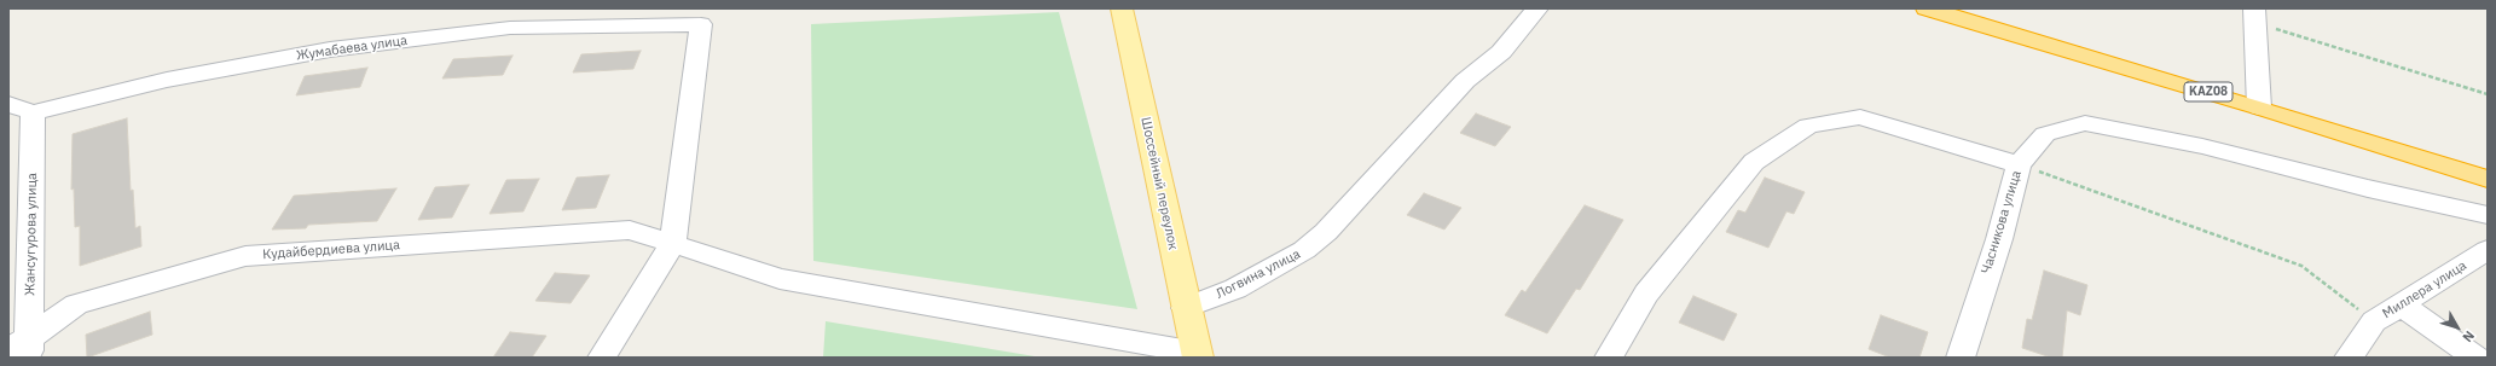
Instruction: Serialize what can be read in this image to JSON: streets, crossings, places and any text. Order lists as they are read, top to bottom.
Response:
{
  "streets": {
    "highway": ["KAZ08"],
    "main road": ["Шоссейный переулок"],
    "street": [
      "Жумабаева улица",
      "Часникова улица",
      "Жансугурова улица",
      "Кудайбердиева улица",
      "Логвина улица",
      "Миллера улица"
    ]
  },
  "crossings": [
    ["Жумабаева улица", "Жансугурова улица"],
    ["Жумабаева улица", "Кудайбердиева улица"],
    ["Шоссейный переулок", "Кудайбердиева улица"],
    ["Шоссейный переулок", "Логвина улица"],
    ["Жансугурова улица", "Кудайбердиева улица"]
  ],
  "north": "bottom right"
}
